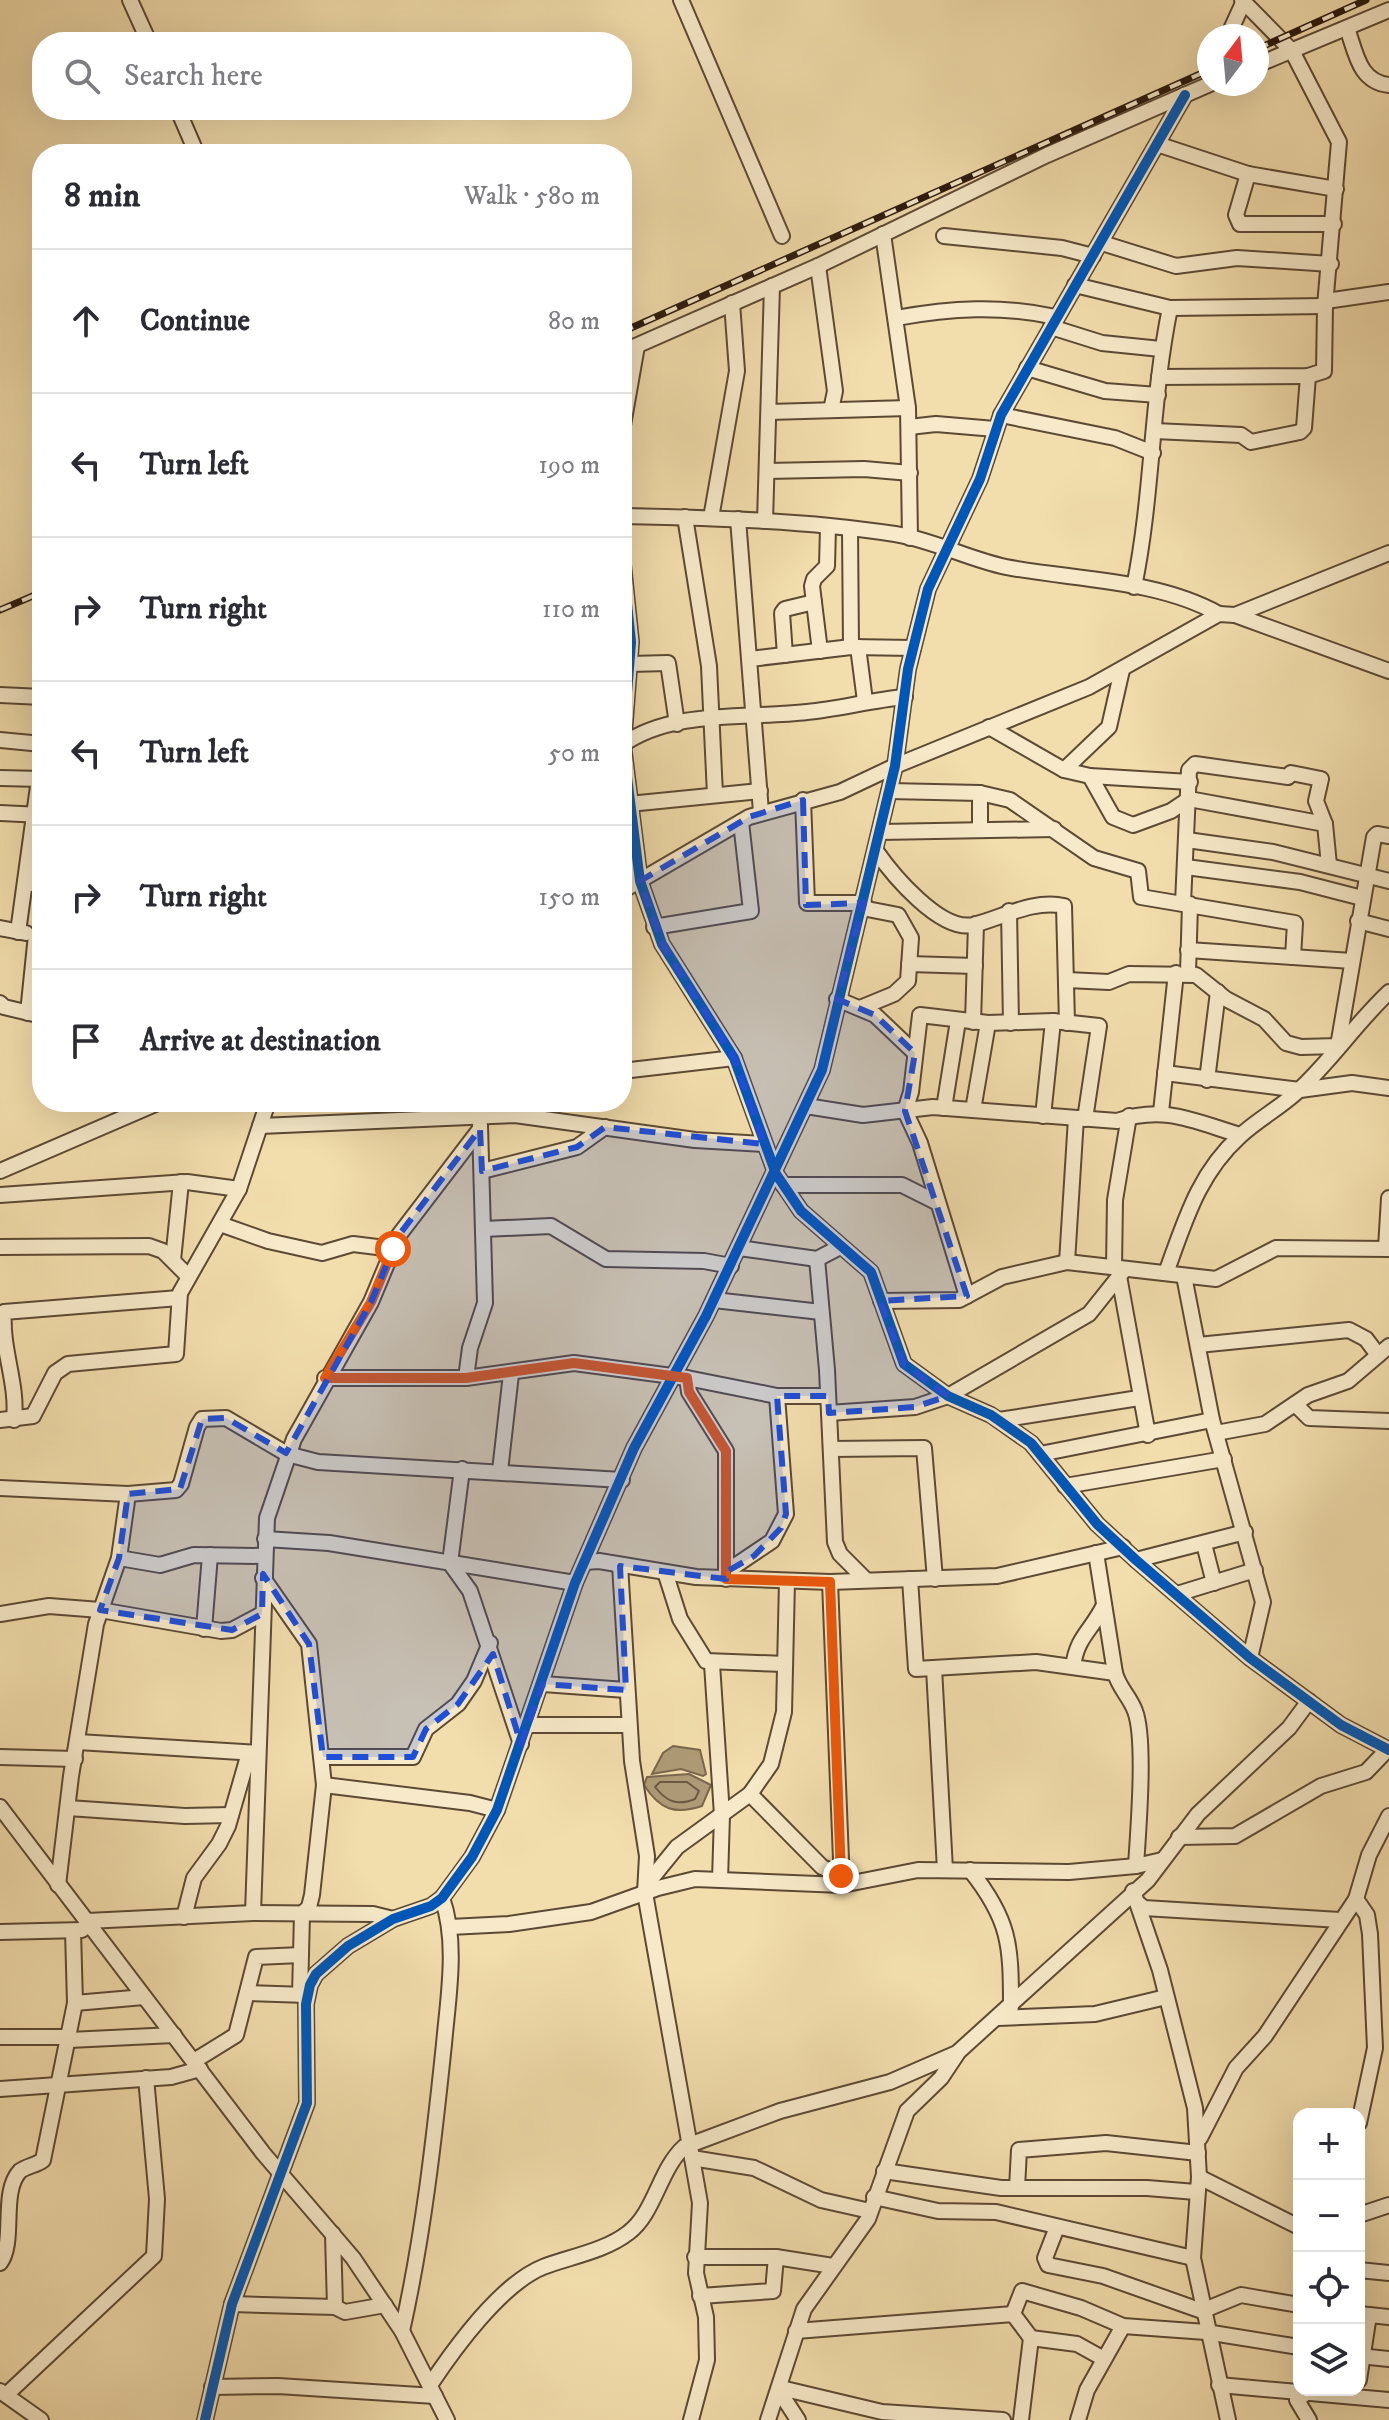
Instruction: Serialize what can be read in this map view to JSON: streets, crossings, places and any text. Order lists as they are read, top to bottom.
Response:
{
  "north": "top",
  "page": {
    "search": "Search here",
    "heading": ["8 min", "Walk · 580 m"],
    "list": [
      ["Continue", "80 m"],
      ["Turn left", "190 m"],
      ["Turn right", "110 m"],
      ["Turn left", "50 m"],
      ["Turn right", "150 m"],
      "Arrive at destination"
    ],
    "map_buttons": ["+", "−"]
  }
}
